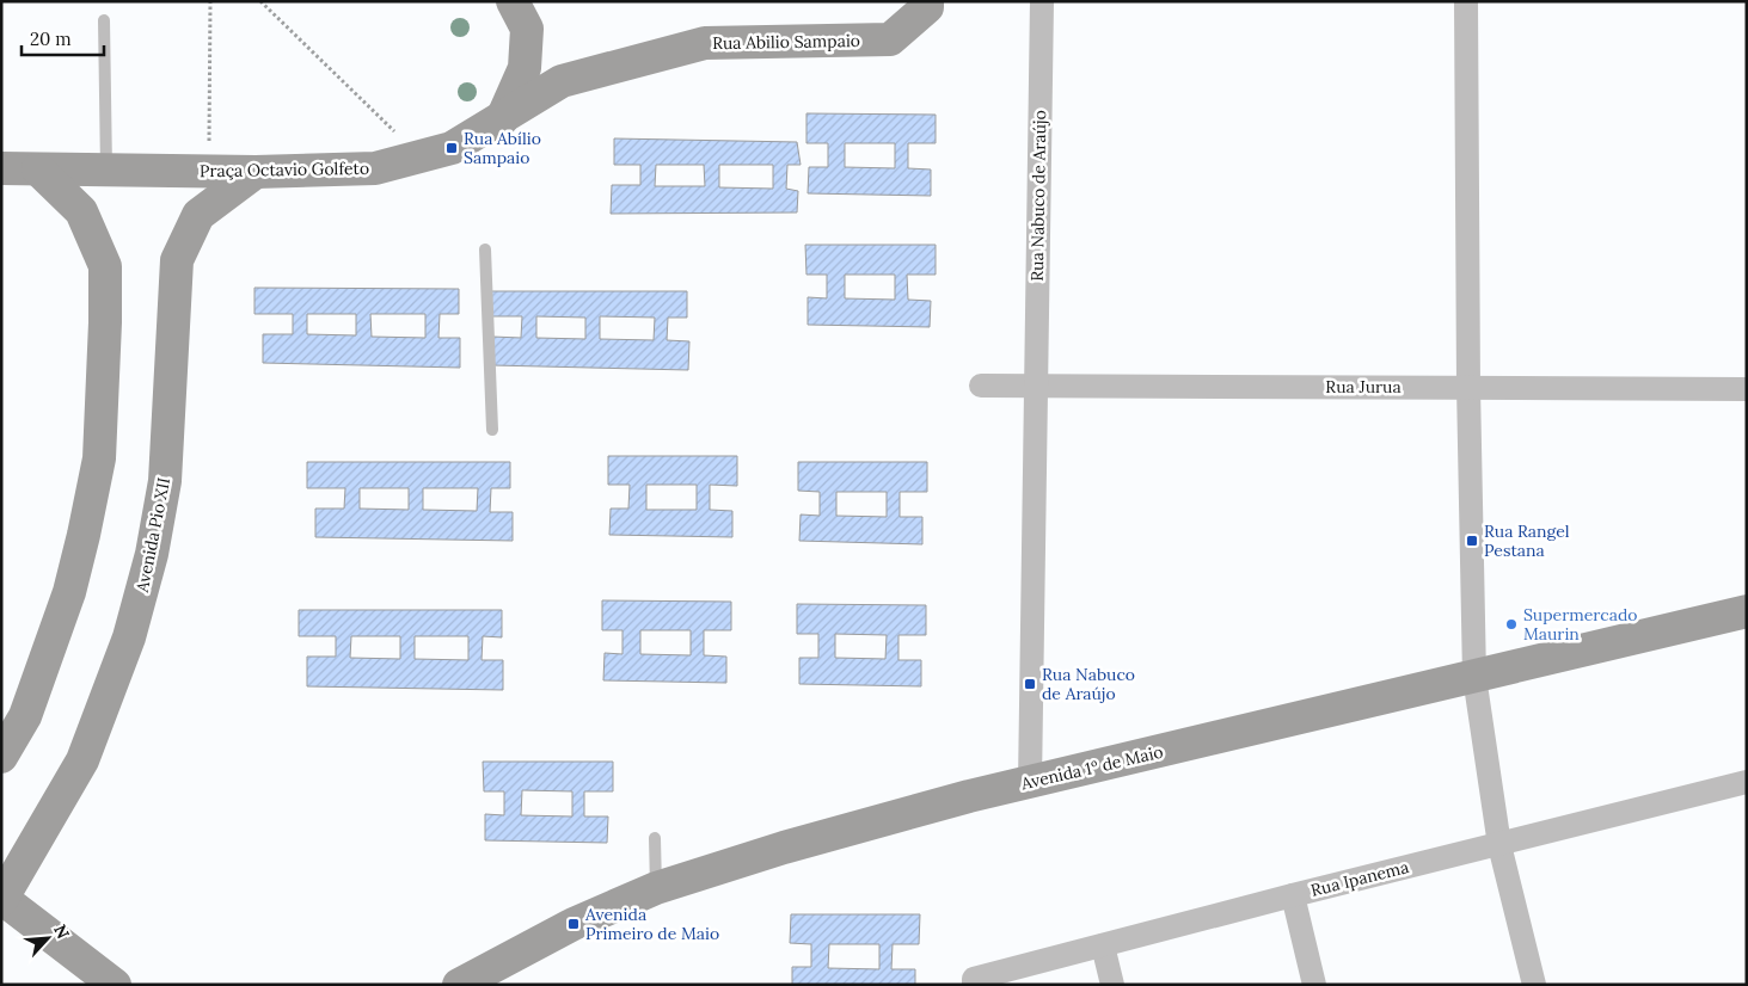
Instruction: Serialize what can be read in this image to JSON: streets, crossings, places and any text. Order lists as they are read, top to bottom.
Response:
{
  "streets": {
    "main road": [
      "Rua Abilio Sampaio",
      "Praça Octavio Golfeto",
      "Avenida Pio XII",
      "Avenida 1º de Maio"
    ],
    "street": ["Rua Nabuco de Araújo", "Rua Jurua", "Rua Ipanema"]
  },
  "crossings": [
    ["Rua Abilio Sampaio", "Praça Octavio Golfeto"],
    ["Praça Octavio Golfeto", "Avenida Pio XII"],
    ["Rua Nabuco de Araújo", "Rua Jurua"],
    ["Rua Nabuco de Araújo", "Avenida 1º de Maio"]
  ],
  "places": {
    "transit": [
      "Rua Abílio Sampaio",
      "Rua Rangel Pestana",
      "Rua Nabuco de Araújo",
      "Avenida Primeiro de Maio"
    ],
    "other": ["Supermercado Maurin"]
  },
  "scale_bar": "20 m",
  "north": "top right"
}
